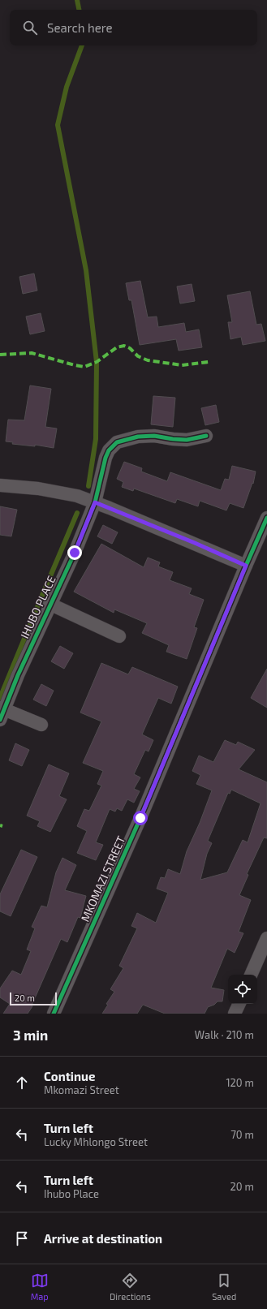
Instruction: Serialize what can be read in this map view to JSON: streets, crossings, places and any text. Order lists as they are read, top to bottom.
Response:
{
  "streets": {
    "street": ["IHUBO PLACE", "MKOMAZI STREET"]
  },
  "scale_bar": "20 m",
  "page": {
    "search": "Search here",
    "scale": "20 m",
    "heading": ["3 min", "Walk · 210 m"],
    "list": [
      ["Continue", "Mkomazi Street", "120 m"],
      ["Turn left", "Lucky Mhlongo Street", "70 m"],
      ["Turn left", "Ihubo Place", "20 m"],
      "Arrive at destination"
    ],
    "nav": ["Map", "Directions", "Saved"]
  }
}
